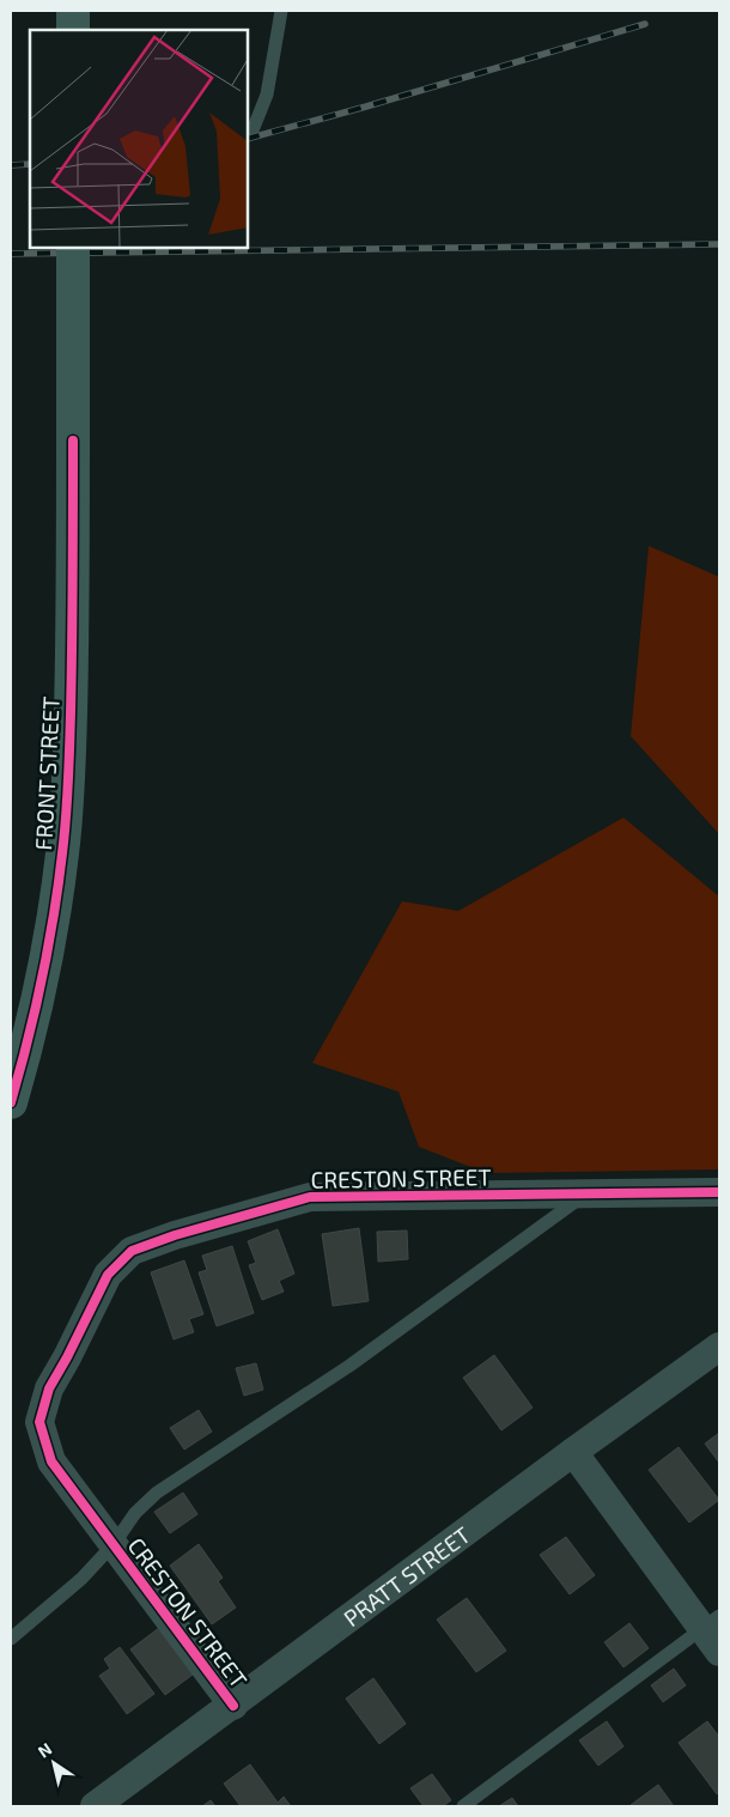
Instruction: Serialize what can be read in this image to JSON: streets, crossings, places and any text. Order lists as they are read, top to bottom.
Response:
{
  "streets": {
    "street": ["FRONT STREET", "CRESTON STREET", "PRATT STREET"]
  },
  "crossings": [
    ["CRESTON STREET", "PRATT STREET"]
  ],
  "north": "top left"
}
